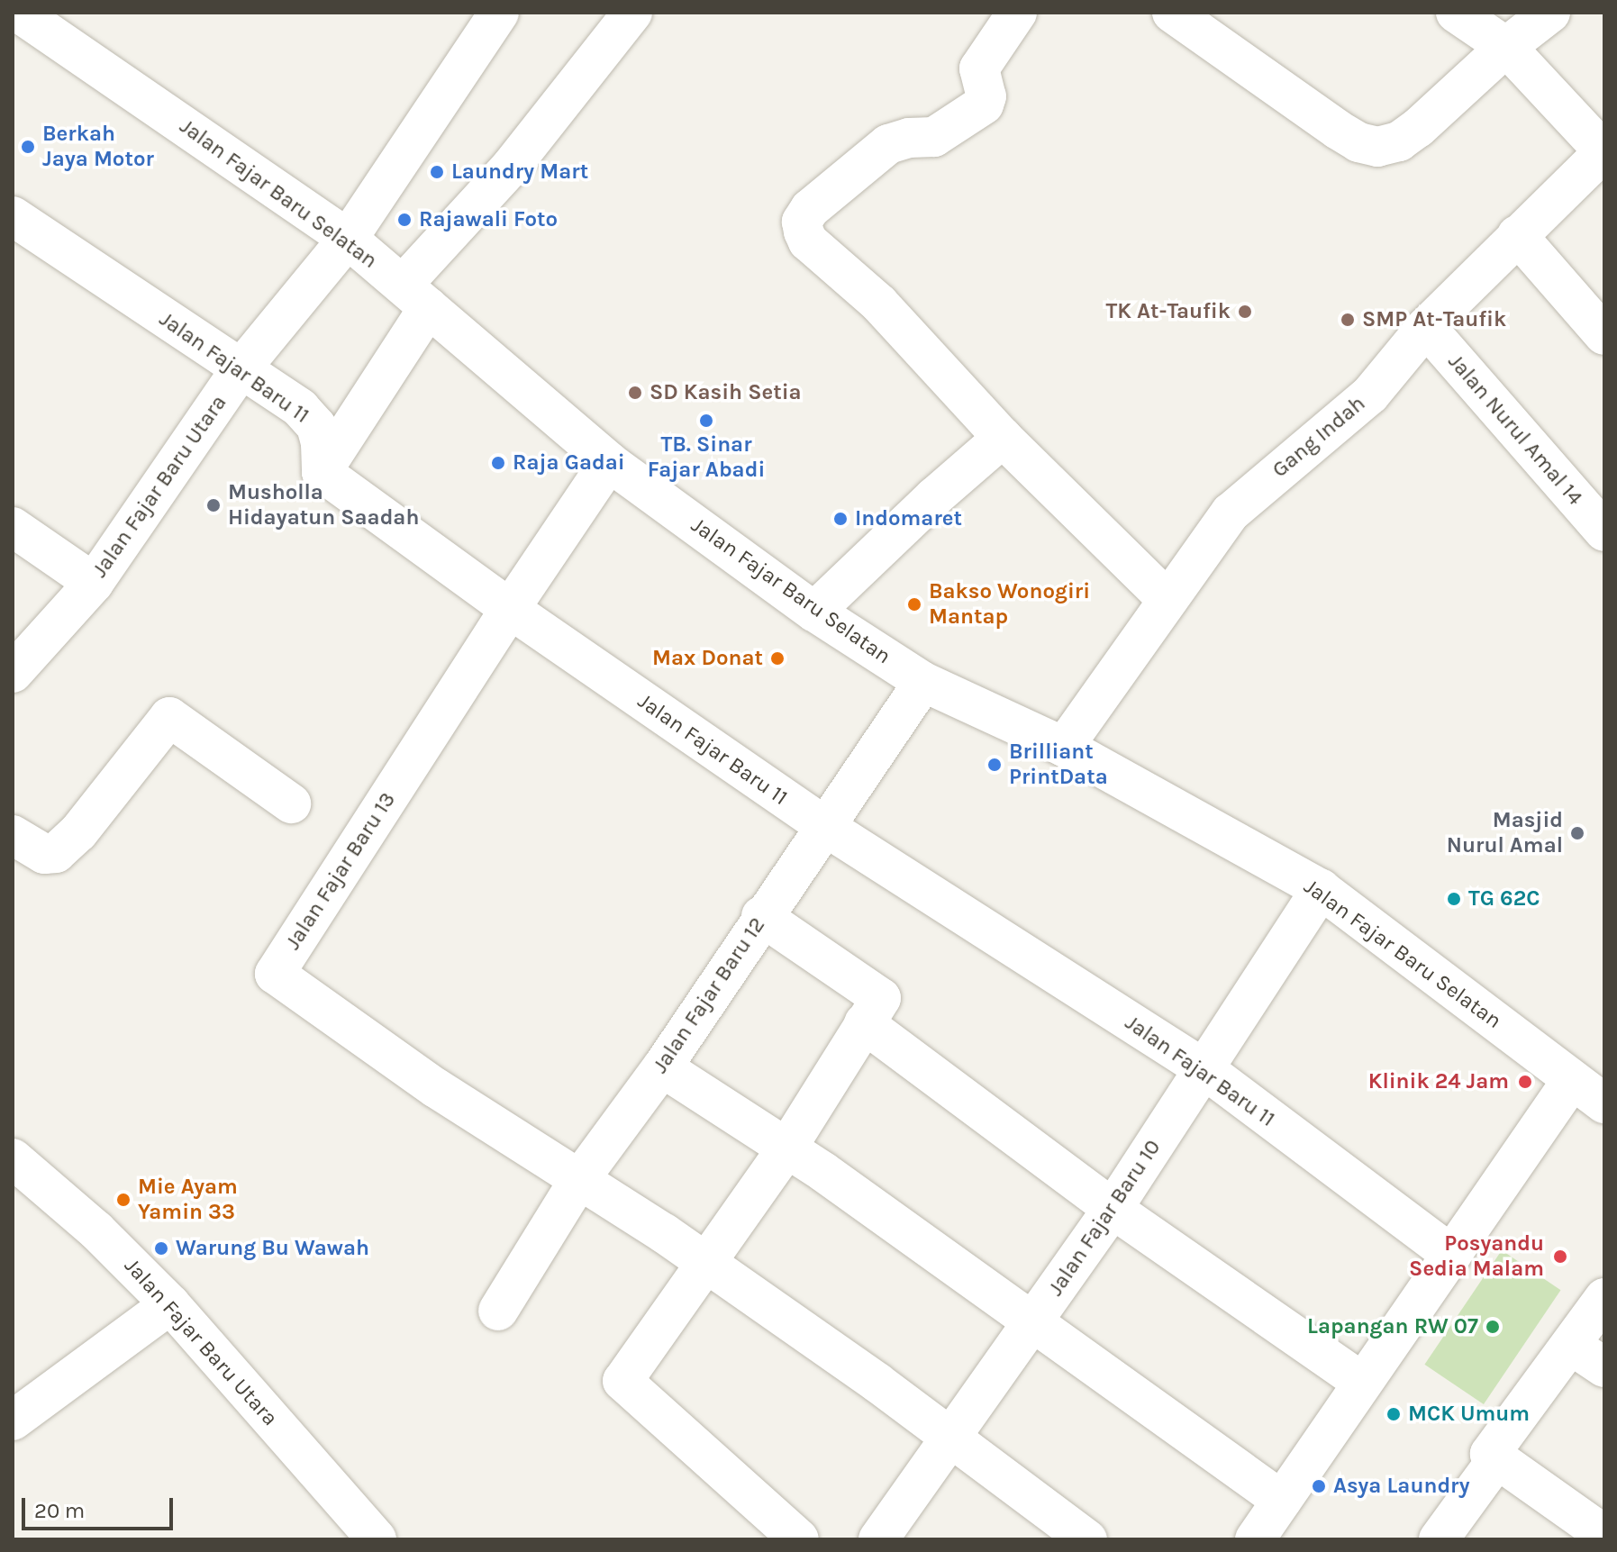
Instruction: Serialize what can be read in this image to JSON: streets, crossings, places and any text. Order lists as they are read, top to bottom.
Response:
{
  "streets": {
    "street": [
      "Jalan Fajar Baru Selatan",
      "Jalan Fajar Baru 11",
      "Jalan Nurul Amal 14",
      "Gang Indah",
      "Jalan Fajar Baru Utara",
      "Jalan Fajar Baru 13",
      "Jalan Fajar Baru 12",
      "Jalan Fajar Baru 10"
    ]
  },
  "crossings": [
    ["Jalan Fajar Baru Selatan", "Gang Indah"],
    ["Jalan Fajar Baru Selatan", "Jalan Fajar Baru Utara"],
    ["Jalan Fajar Baru Selatan", "Jalan Fajar Baru 13"],
    ["Jalan Fajar Baru Selatan", "Jalan Fajar Baru 12"],
    ["Jalan Fajar Baru Selatan", "Jalan Fajar Baru 10"],
    ["Jalan Fajar Baru 11", "Jalan Fajar Baru Utara"],
    ["Jalan Fajar Baru 11", "Jalan Fajar Baru 13"],
    ["Jalan Fajar Baru 11", "Jalan Fajar Baru 12"],
    ["Jalan Fajar Baru 11", "Jalan Fajar Baru 10"],
    ["Jalan Nurul Amal 14", "Gang Indah"],
    ["Jalan Fajar Baru 13", "Jalan Fajar Baru 12"]
  ],
  "places": [
    "Berkah Jaya Motor",
    "Laundry Mart",
    "Rajawali Foto",
    "TK At-Taufik",
    "SMP At-Taufik",
    "SD Kasih Setia",
    "TB. Sinar Fajar Abadi",
    "Raja Gadai",
    "Musholla Hidayatun Saadah",
    "Indomaret",
    "Bakso Wonogiri Mantap",
    "Max Donat",
    "Brilliant PrintData",
    "Masjid Nurul Amal",
    "TG 62C",
    "Klinik 24 Jam",
    "Mie Ayam Yamin 33",
    "Warung Bu Wawah",
    "Posyandu Sedia Malam",
    "Lapangan RW 07",
    "MCK Umum",
    "Asya Laundry"
  ],
  "scale_bar": "20 m"
}
